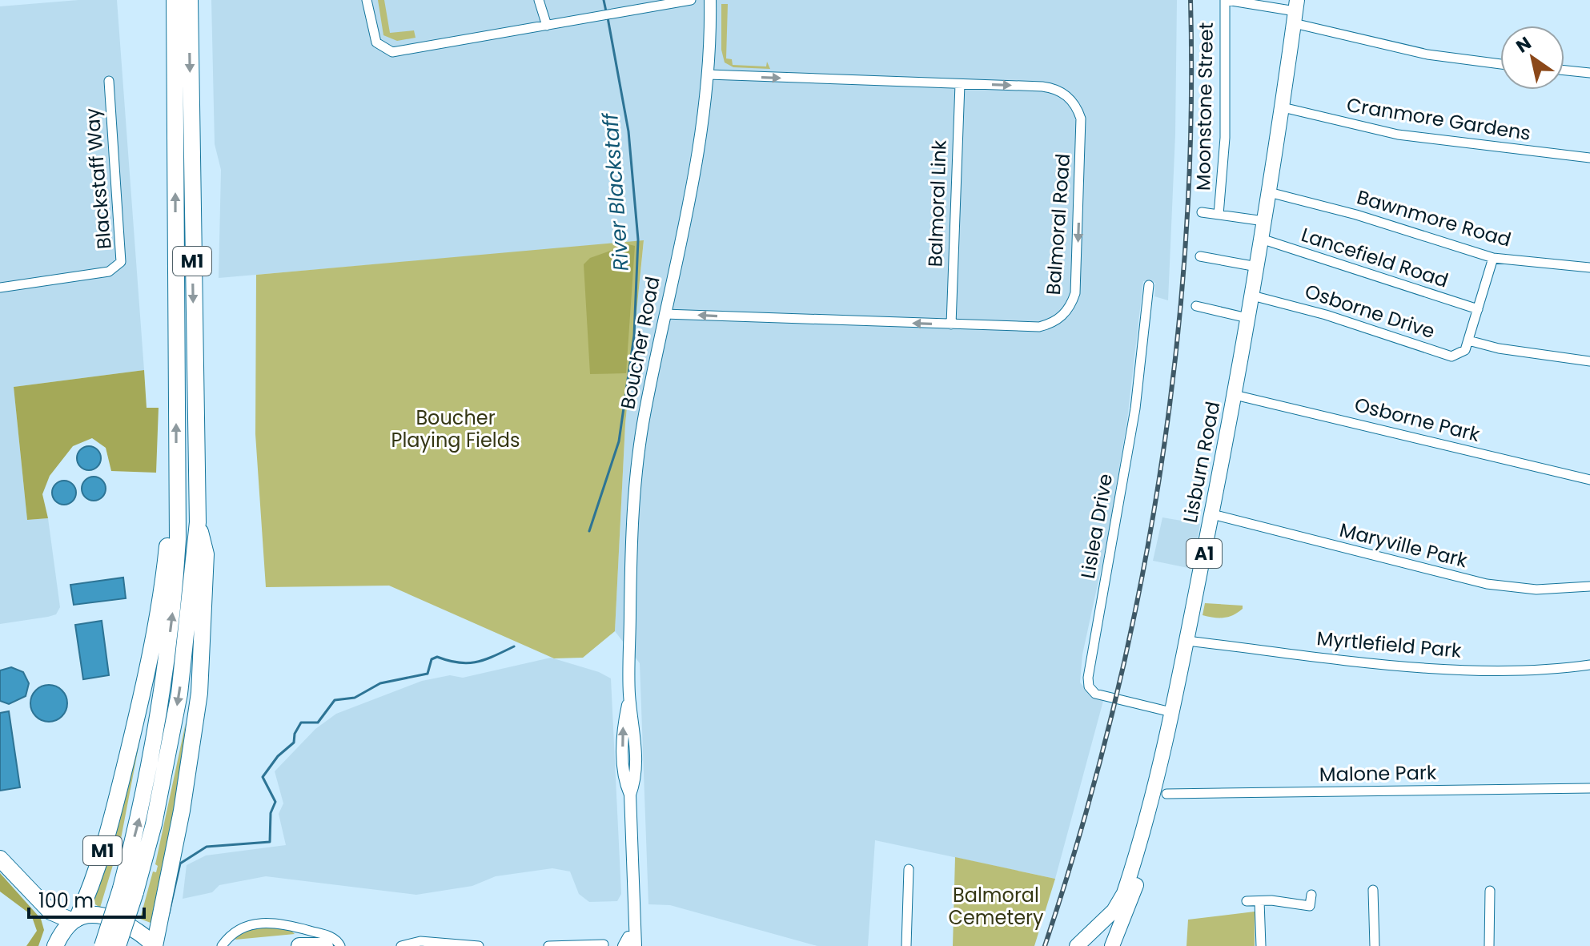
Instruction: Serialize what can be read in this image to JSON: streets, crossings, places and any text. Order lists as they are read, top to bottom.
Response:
{
  "streets": {
    "highway": ["M1"],
    "main road": ["Lisburn Road", "A1"],
    "street": [
      "Moonstone Street",
      "Cranmore Gardens",
      "Blackstaff Way",
      "Balmoral Link",
      "Bawnmore Road",
      "Balmoral Road",
      "Lancefield Road",
      "Osborne Drive",
      "Boucher Road",
      "Osborne Park",
      "Lislea Drive",
      "Maryville Park",
      "Myrtlefield Park",
      "Malone Park"
    ]
  },
  "crossings": [
    ["Cranmore Gardens", "Lisburn Road"],
    ["Balmoral Link", "Balmoral Road"],
    ["Bawnmore Road", "Lisburn Road"],
    ["Balmoral Road", "Boucher Road"],
    ["Lancefield Road", "Lisburn Road"],
    ["Osborne Drive", "Lisburn Road"],
    ["Osborne Park", "Lisburn Road"],
    ["Lisburn Road", "Lislea Drive"],
    ["Lisburn Road", "Maryville Park"],
    ["Lisburn Road", "A1"],
    ["Lisburn Road", "Myrtlefield Park"]
  ],
  "water": ["River Blackstaff"],
  "parks": ["Boucher Playing Fields", "Balmoral Cemetery"],
  "scale_bar": "100 m",
  "north": "top left"
}
